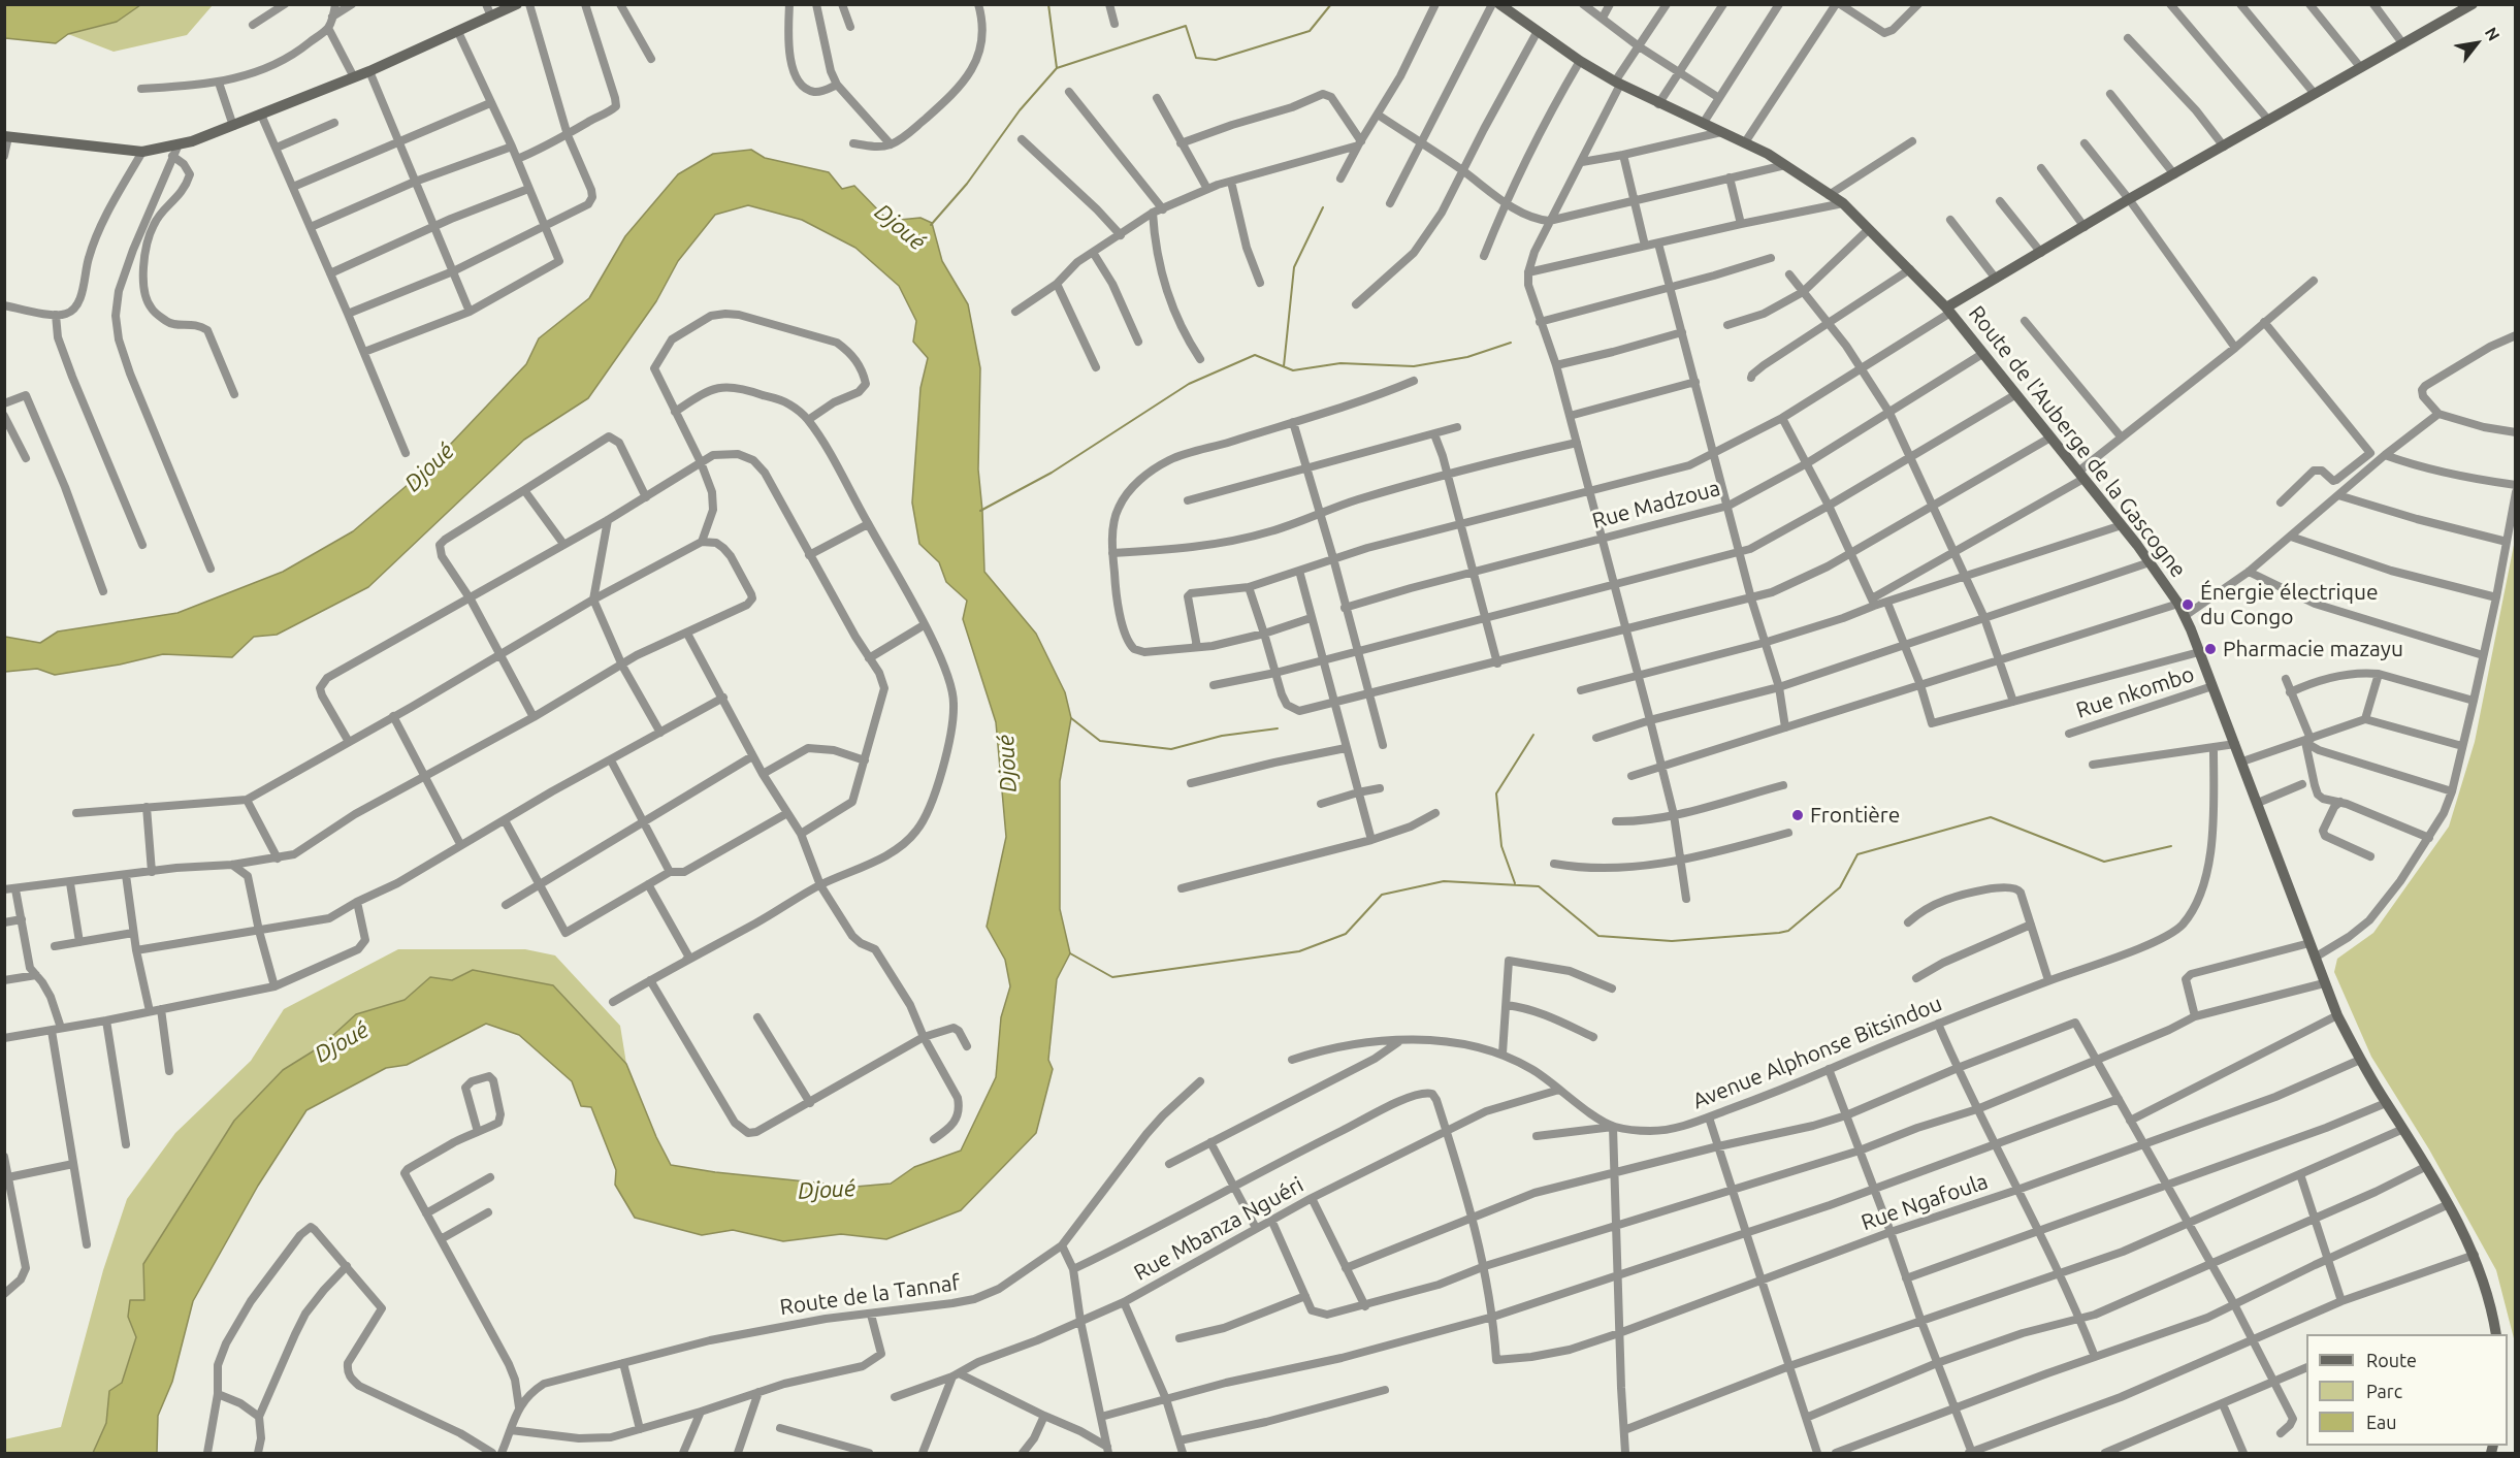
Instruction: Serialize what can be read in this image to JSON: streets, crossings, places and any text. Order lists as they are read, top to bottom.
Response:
{
  "streets": {
    "street": [
      "Route de l'Auberge de la Gascogne",
      "Rue Madzoua",
      "Rue nkombo",
      "Avenue Alphonse Bitsindou",
      "Rue Ngafoula",
      "Rue Mbanza Nguéri",
      "Route de la Tannaf"
    ]
  },
  "crossings": [
    ["Route de l'Auberge de la Gascogne", "Rue Madzoua"],
    ["Route de l'Auberge de la Gascogne", "Rue nkombo"],
    ["Route de l'Auberge de la Gascogne", "Rue Ngafoula"]
  ],
  "water": ["Djoué"],
  "places": ["Énergie électrique du Congo", "Pharmacie mazayu", "Frontière"],
  "legend": ["Route", "Parc", "Eau"],
  "north": "top right"
}
